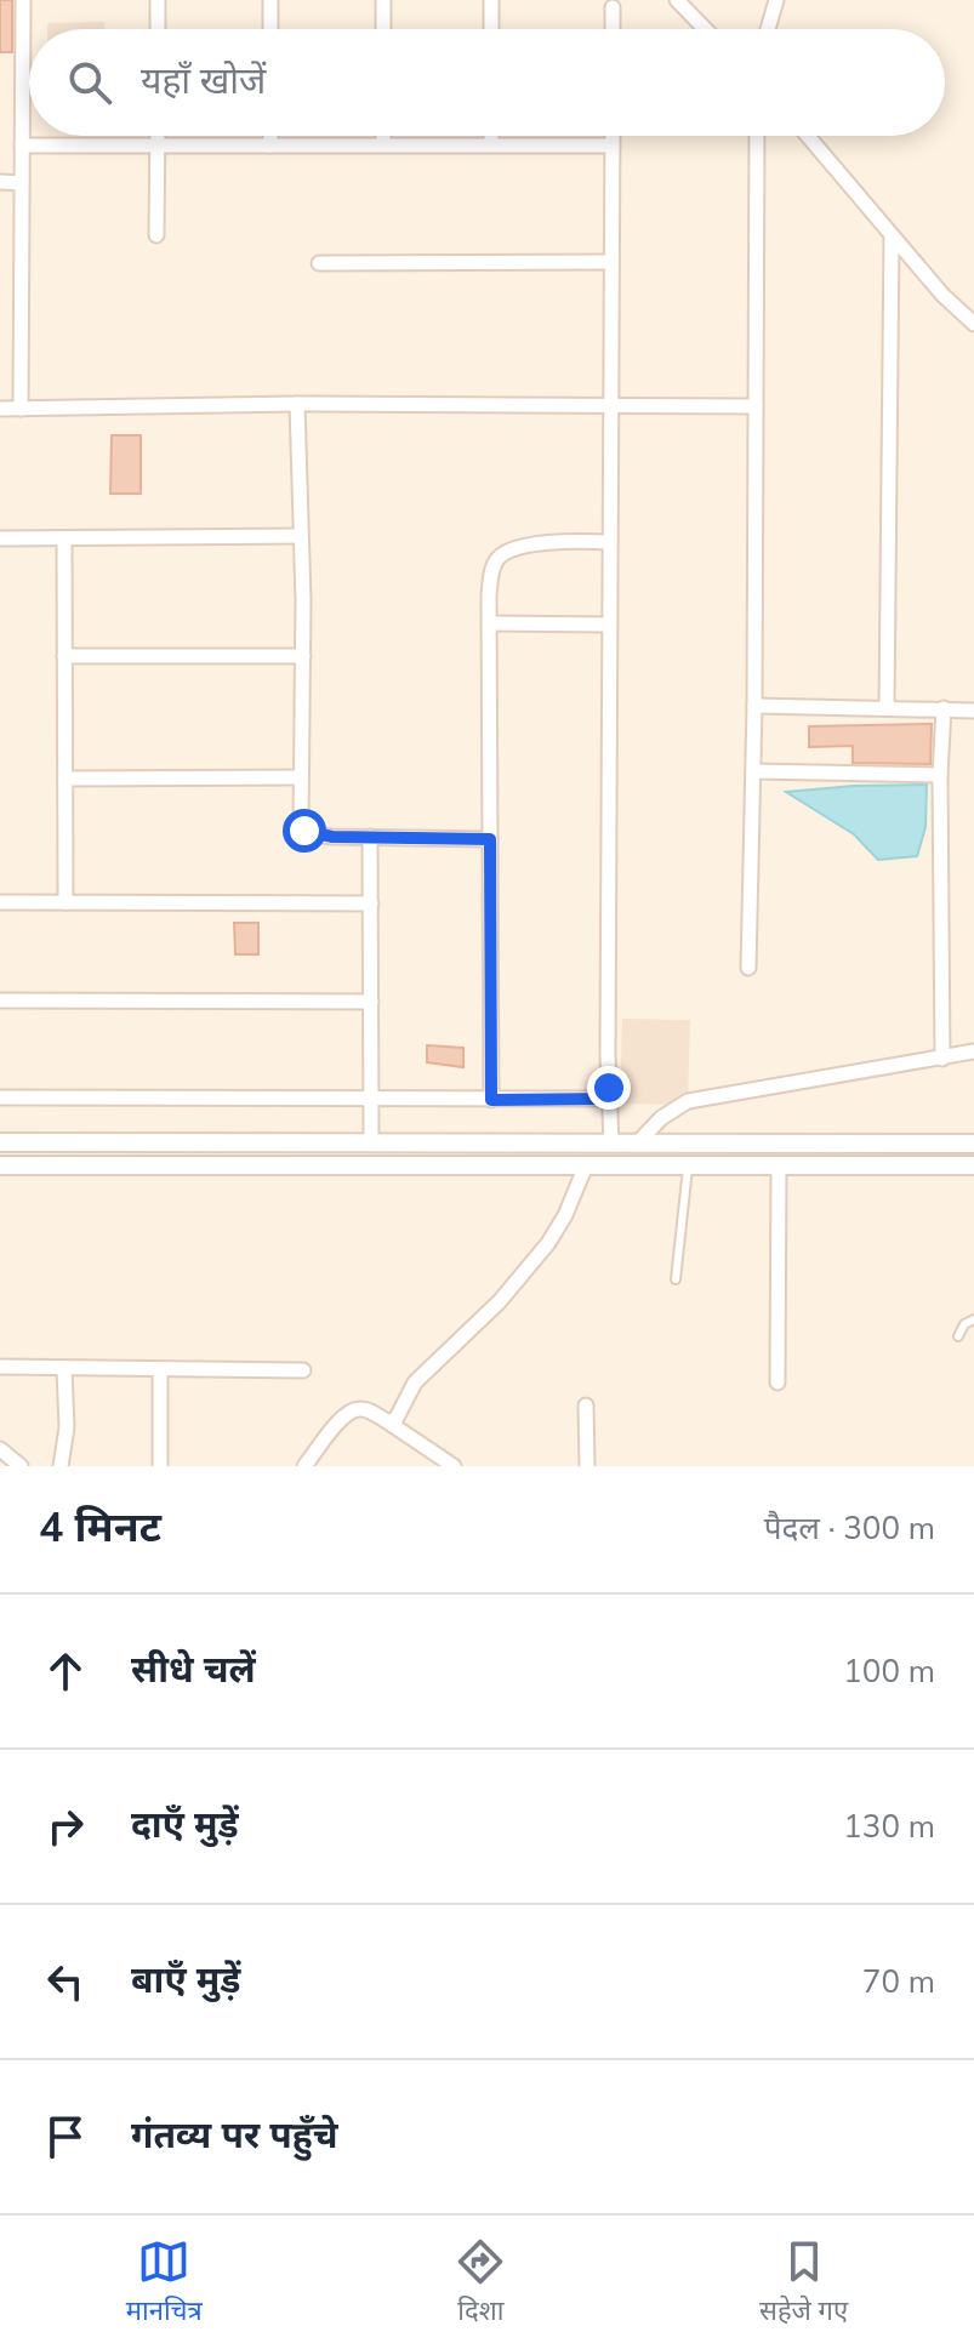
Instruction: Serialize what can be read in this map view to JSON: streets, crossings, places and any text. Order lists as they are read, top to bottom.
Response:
{
  "page": {
    "search": "यहाँ खोजें",
    "heading": ["4 मिनट", "पैदल · 300 m"],
    "list": [
      ["सीधे चलें", "100 m"],
      ["दाएँ मुड़ें", "130 m"],
      ["बाएँ मुड़ें", "70 m"],
      "गंतव्य पर पहुँचे"
    ],
    "nav": ["मानचित्र", "दिशा", "सहेजे गए"]
  }
}
